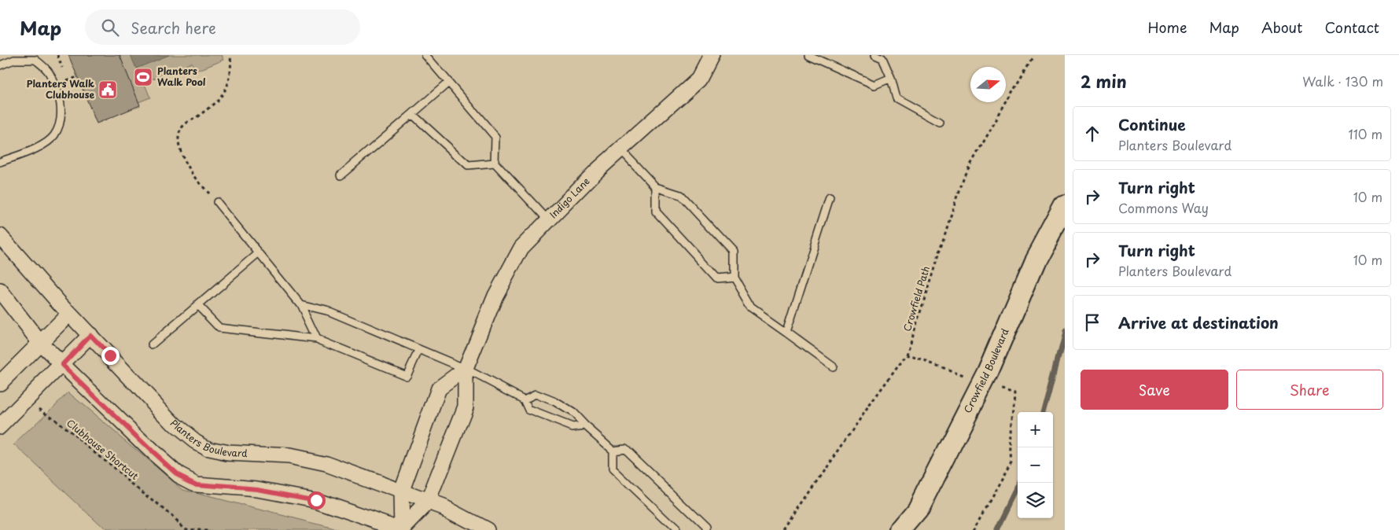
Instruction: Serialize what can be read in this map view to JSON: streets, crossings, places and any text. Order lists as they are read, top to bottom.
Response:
{
  "streets": {
    "main road": ["Crowfield Boulevard"],
    "street": ["Indigo Lane", "Planters Boulevard"],
    "path": ["Crowfield Path", "Clubhouse Shortcut"]
  },
  "crossings": [
    ["Indigo Lane", "Planters Boulevard"]
  ],
  "places": {
    "sports": ["Planters Walk Pool"],
    "public building": ["Planters Walk Clubhouse"]
  },
  "north": "right",
  "page": {
    "header": "Map",
    "search": "Search here",
    "nav": [
      "Home",
      "Map",
      "About",
      "Contact"
    ],
    "heading": ["2 min", "Walk · 130 m"],
    "list": [
      ["Continue", "Planters Boulevard", "110 m"],
      ["Turn right", "Commons Way", "10 m"],
      ["Turn right", "Planters Boulevard", "10 m"],
      "Arrive at destination"
    ],
    "buttons": ["Save", "Share"],
    "map_buttons": ["+", "−"]
  }
}
